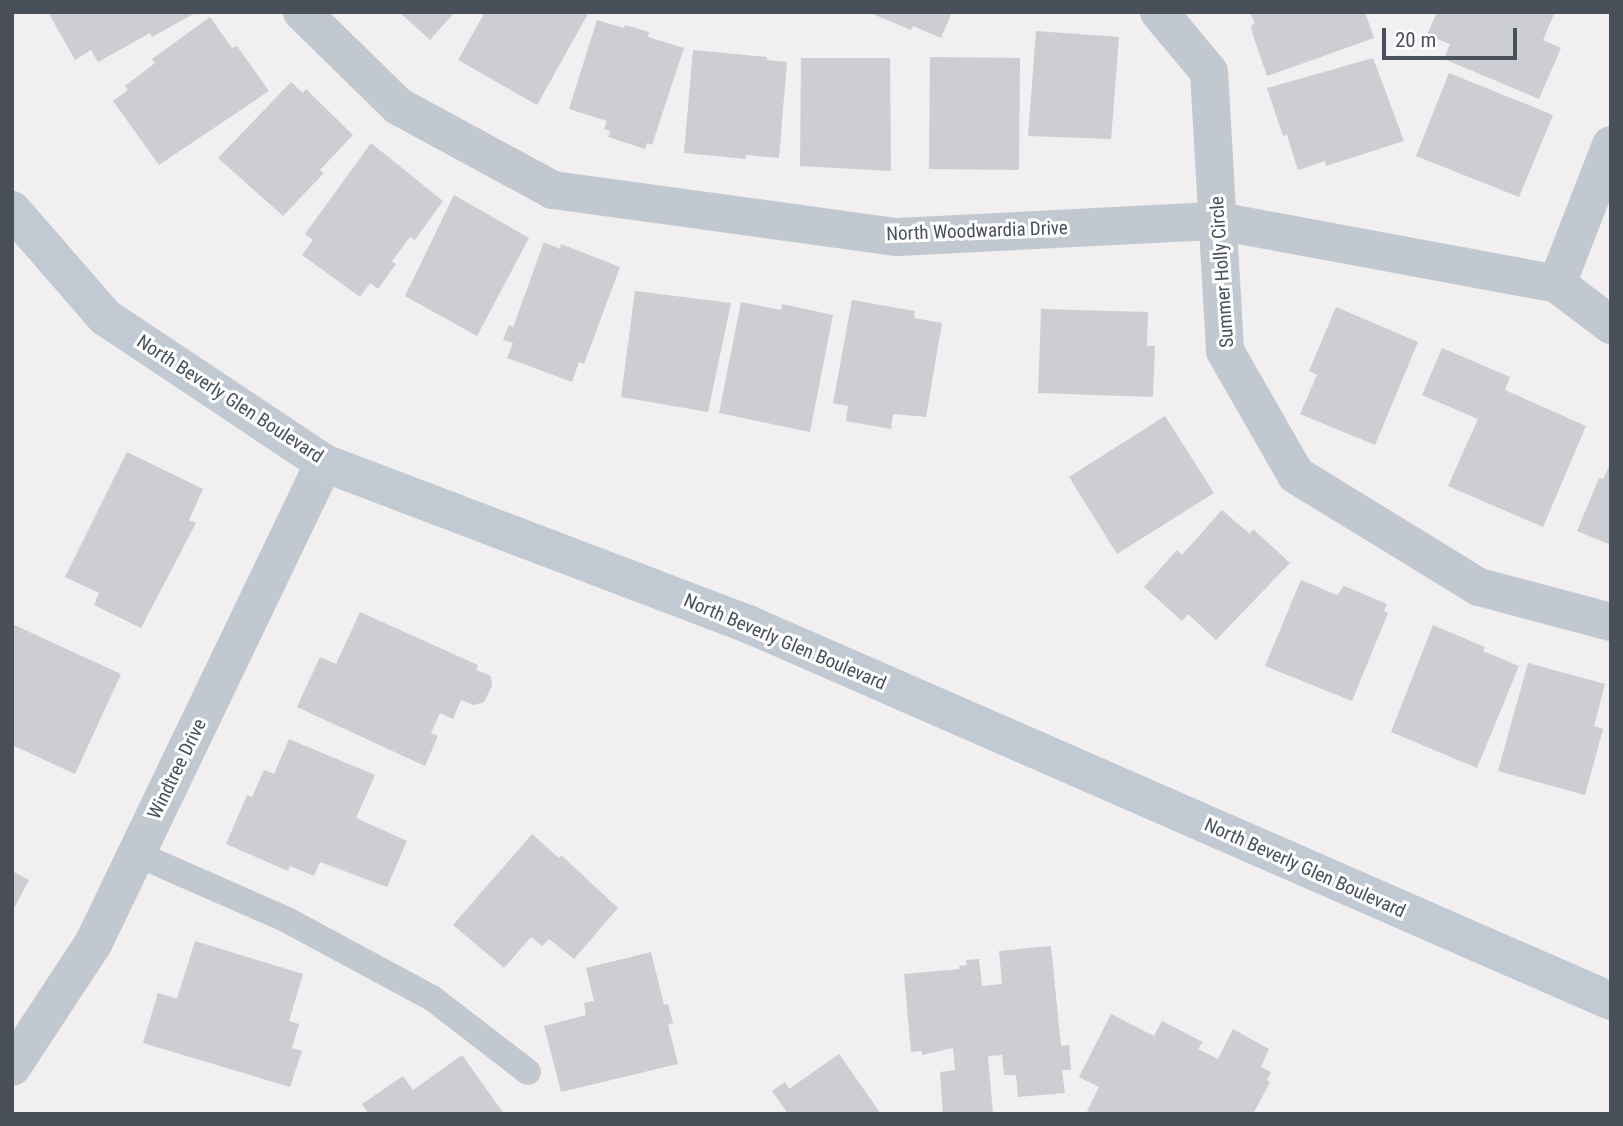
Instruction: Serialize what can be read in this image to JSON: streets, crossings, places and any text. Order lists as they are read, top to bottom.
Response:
{
  "streets": {
    "main road": ["North Beverly Glen Boulevard"],
    "street": ["North Woodwardia Drive", "Summer Holly Circle", "Windtree Drive"]
  },
  "crossings": [
    ["North Woodwardia Drive", "Summer Holly Circle"],
    ["North Beverly Glen Boulevard", "Windtree Drive"]
  ],
  "scale_bar": "20 m"
}
